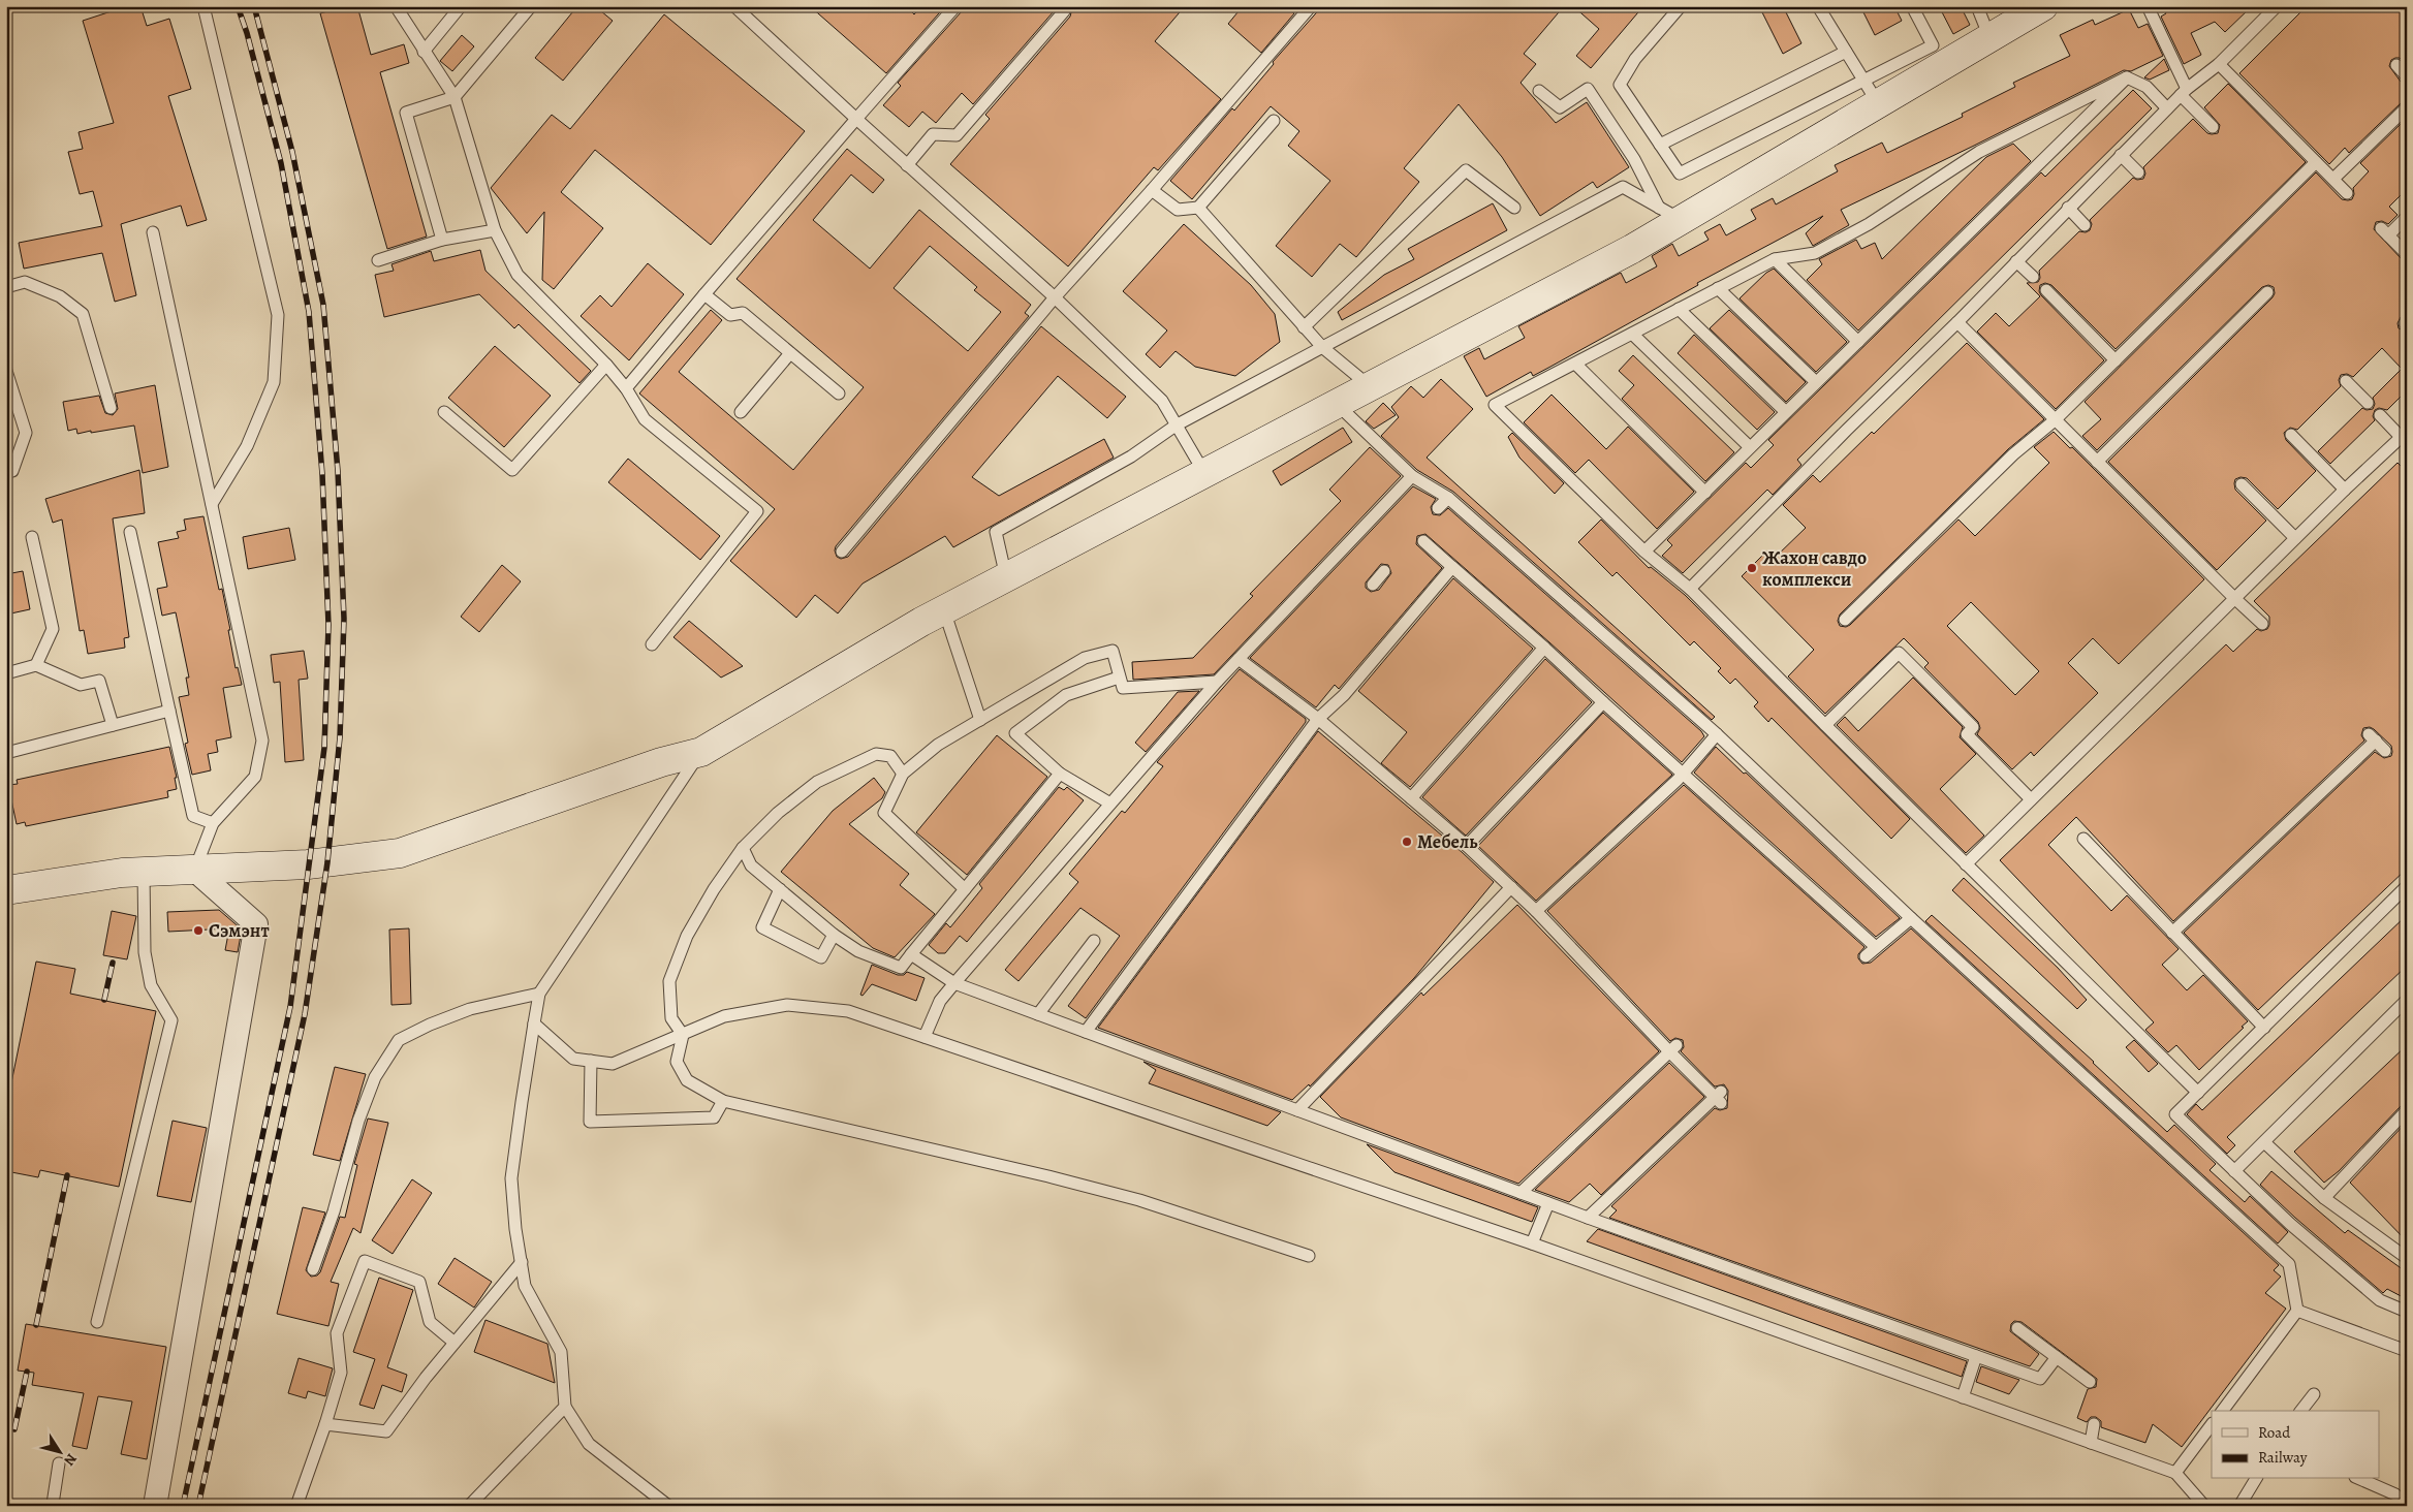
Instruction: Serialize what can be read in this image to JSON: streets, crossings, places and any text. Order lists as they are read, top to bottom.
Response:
{
  "places": ["Жахон савдо комплекси", "Мебель", "Сэмэнт"],
  "legend": ["Road", "Railway"],
  "north": "bottom right"
}
